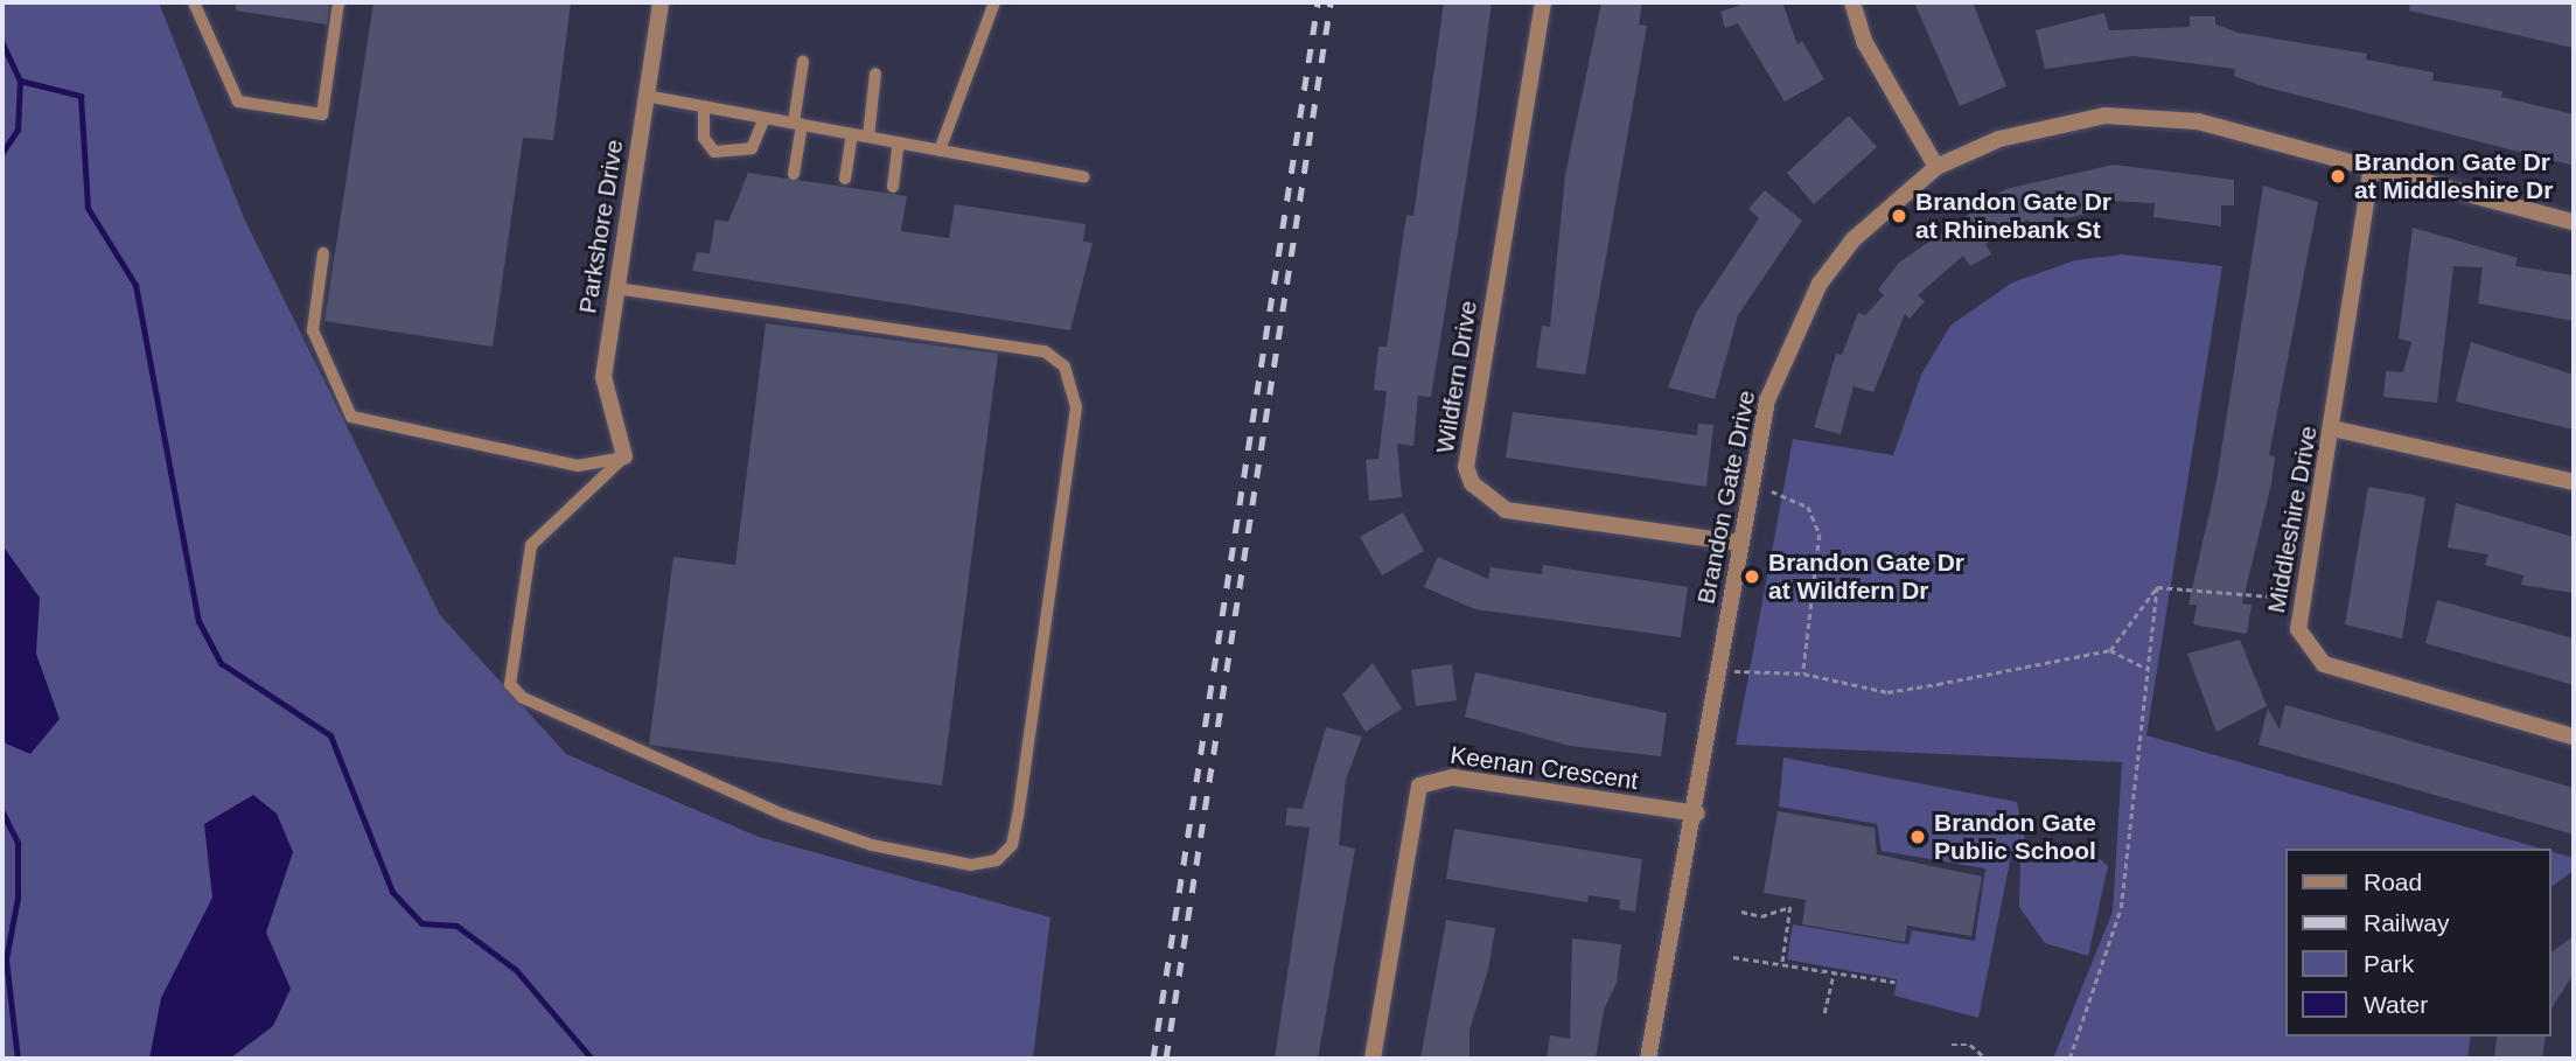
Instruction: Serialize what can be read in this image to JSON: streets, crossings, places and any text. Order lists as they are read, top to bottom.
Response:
{
  "streets": {
    "street": [
      "Parkshore Drive",
      "Wildfern Drive",
      "Brandon Gate Drive",
      "Middleshire Drive",
      "Keenan Crescent"
    ]
  },
  "crossings": [
    ["Wildfern Drive", "Brandon Gate Drive"],
    ["Brandon Gate Drive", "Middleshire Drive"],
    ["Brandon Gate Drive", "Keenan Crescent"]
  ],
  "places": [
    "Brandon Gate Dr at Middleshire Dr",
    "Brandon Gate Dr at Rhinebank St",
    "Brandon Gate Dr at Wildfern Dr",
    "Brandon Gate Public School"
  ],
  "legend": [
    "Road",
    "Railway",
    "Park",
    "Water"
  ]
}
